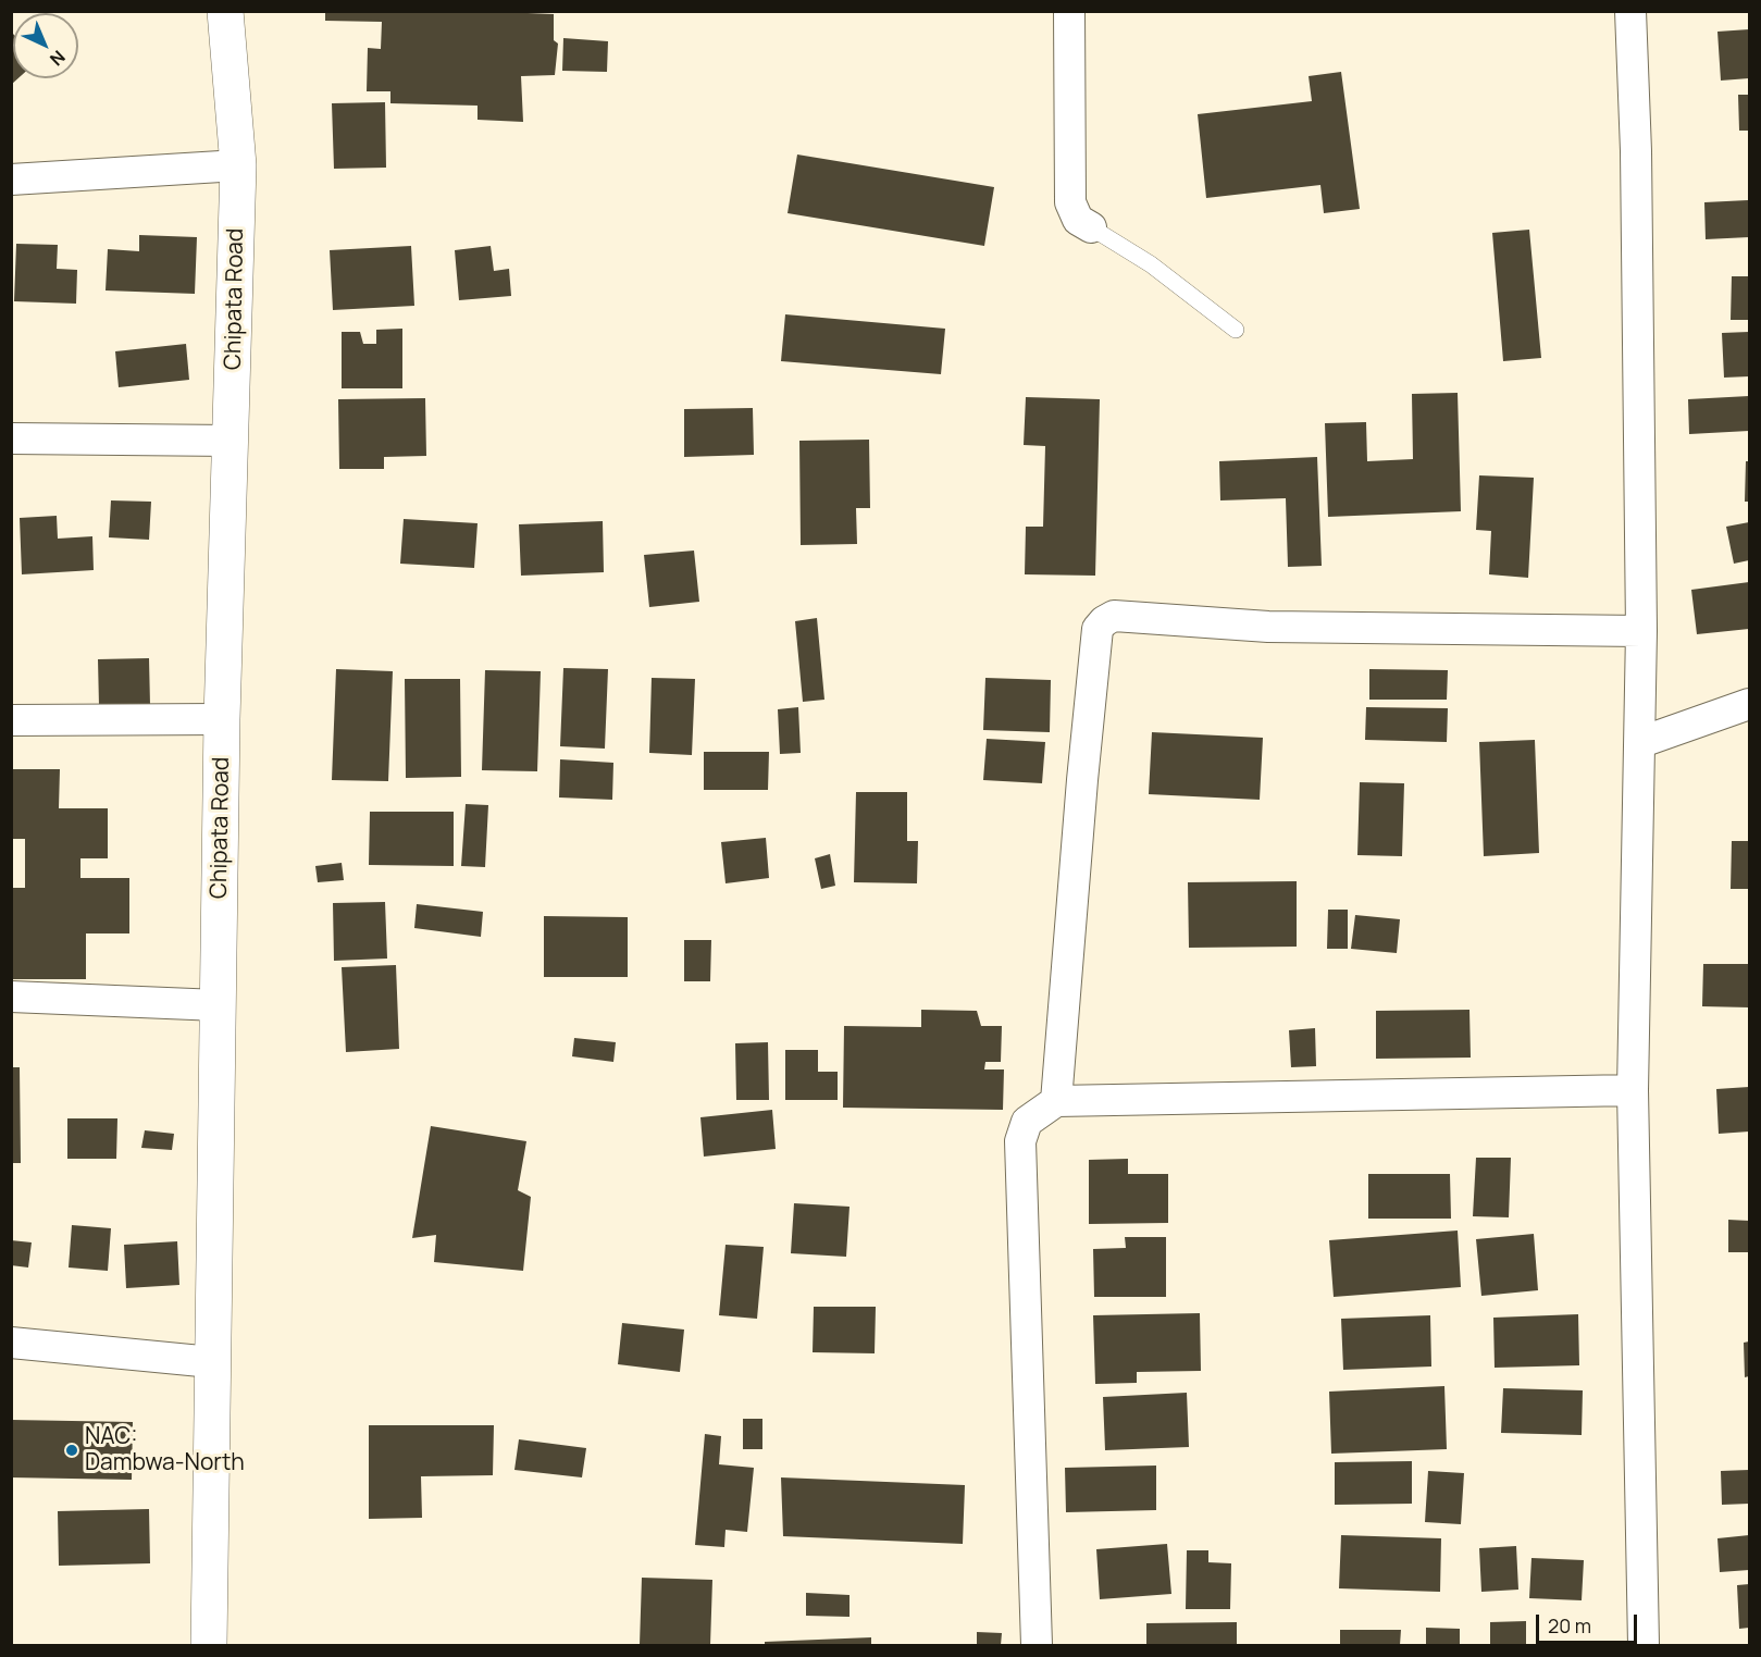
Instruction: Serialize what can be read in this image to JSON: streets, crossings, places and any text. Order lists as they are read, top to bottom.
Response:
{
  "streets": {
    "street": ["Chipata Road"]
  },
  "places": ["NAC: Dambwa-North"],
  "scale_bar": "20 m",
  "north": "bottom right"
}
